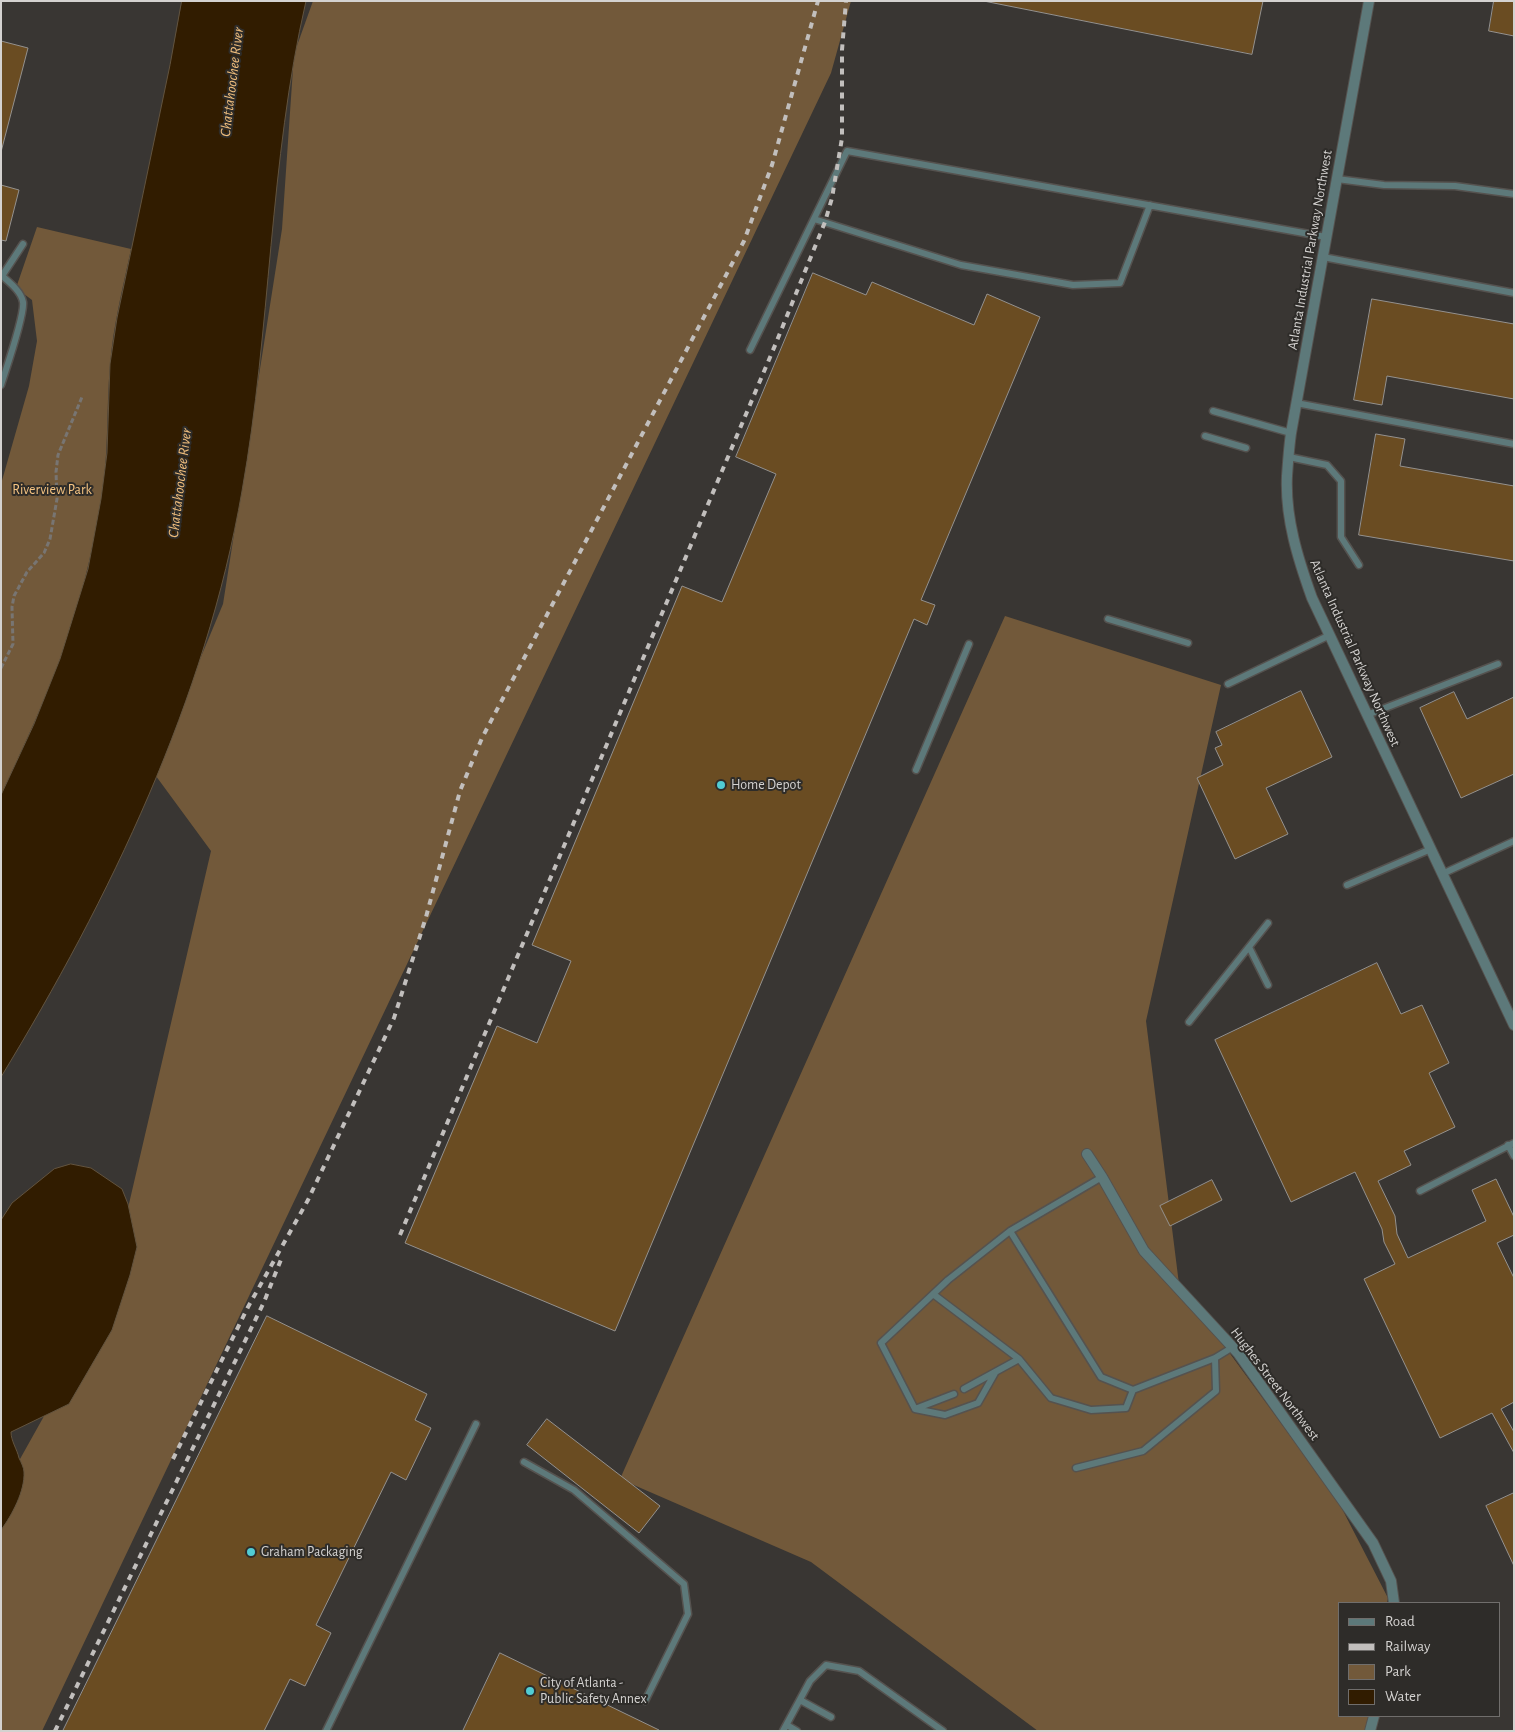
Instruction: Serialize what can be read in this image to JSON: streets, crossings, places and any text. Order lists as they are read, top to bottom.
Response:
{
  "streets": {
    "street": ["Atlanta Industrial Parkway Northwest", "Hughes Street Northwest"]
  },
  "water": ["Chattahoochee River"],
  "parks": ["Riverview Park"],
  "places": ["Home Depot", "Graham Packaging", "City of Atlanta - Public Safety Annex"],
  "legend": [
    "Road",
    "Railway",
    "Park",
    "Water"
  ]
}
